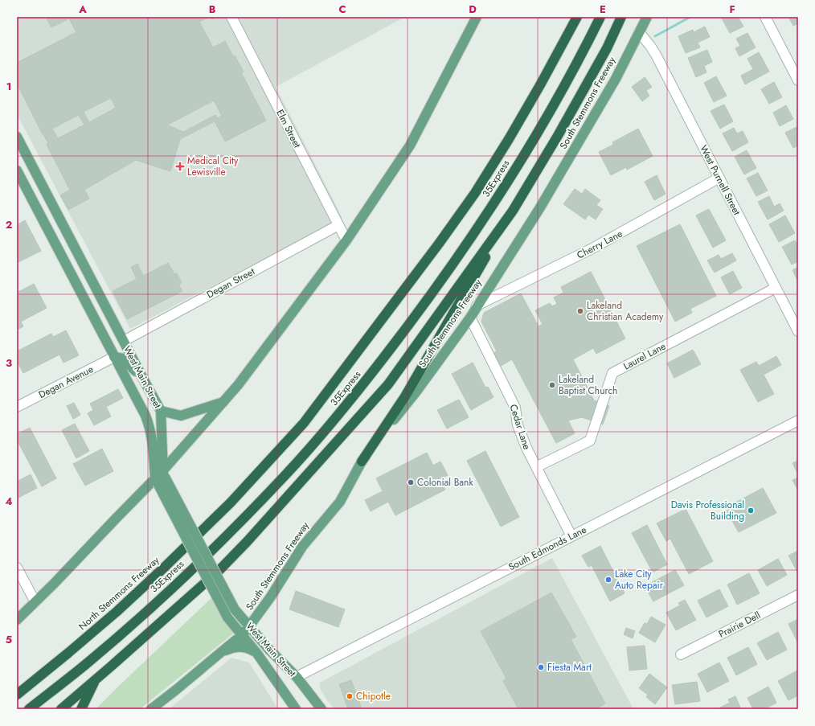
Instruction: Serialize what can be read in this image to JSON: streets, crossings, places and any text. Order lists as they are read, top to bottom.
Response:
{
  "streets": {
    "highway": ["South Stemmons Freeway", "35Express", "North Stemmons Freeway"],
    "main road": ["West Main Street"],
    "street": [
      "Elm Street",
      "West Purnell Street",
      "Cherry Lane",
      "Degan Street",
      "Laurel Lane",
      "Degan Avenue",
      "Cedar Lane",
      "South Edmonds Lane",
      "Prairie Dell"
    ]
  },
  "crossings": [
    ["South Stemmons Freeway", "West Purnell Street"],
    ["South Stemmons Freeway", "Cherry Lane"],
    ["South Stemmons Freeway", "West Main Street"],
    ["South Stemmons Freeway", "Cedar Lane"],
    ["Elm Street", "Degan Street"],
    ["West Purnell Street", "Cherry Lane"],
    ["West Purnell Street", "Laurel Lane"],
    ["Degan Street", "West Main Street"],
    ["Laurel Lane", "Cedar Lane"],
    ["West Main Street", "Degan Avenue"],
    ["West Main Street", "South Edmonds Lane"],
    ["Cedar Lane", "South Edmonds Lane"]
  ],
  "places": {
    "health": ["Medical City Lewisville"],
    "other": [
      "Lakeland Christian Academy",
      "Lakeland Baptist Church",
      "Colonial Bank",
      "Davis Professional Building",
      "Lake City Auto Repair",
      "Fiesta Mart",
      "Chipotle"
    ]
  },
  "grid": {
    "columns": [
      "A",
      "B",
      "C",
      "D",
      "E",
      "F"
    ],
    "rows": [
      "1",
      "2",
      "3",
      "4",
      "5"
    ]
  }
}
